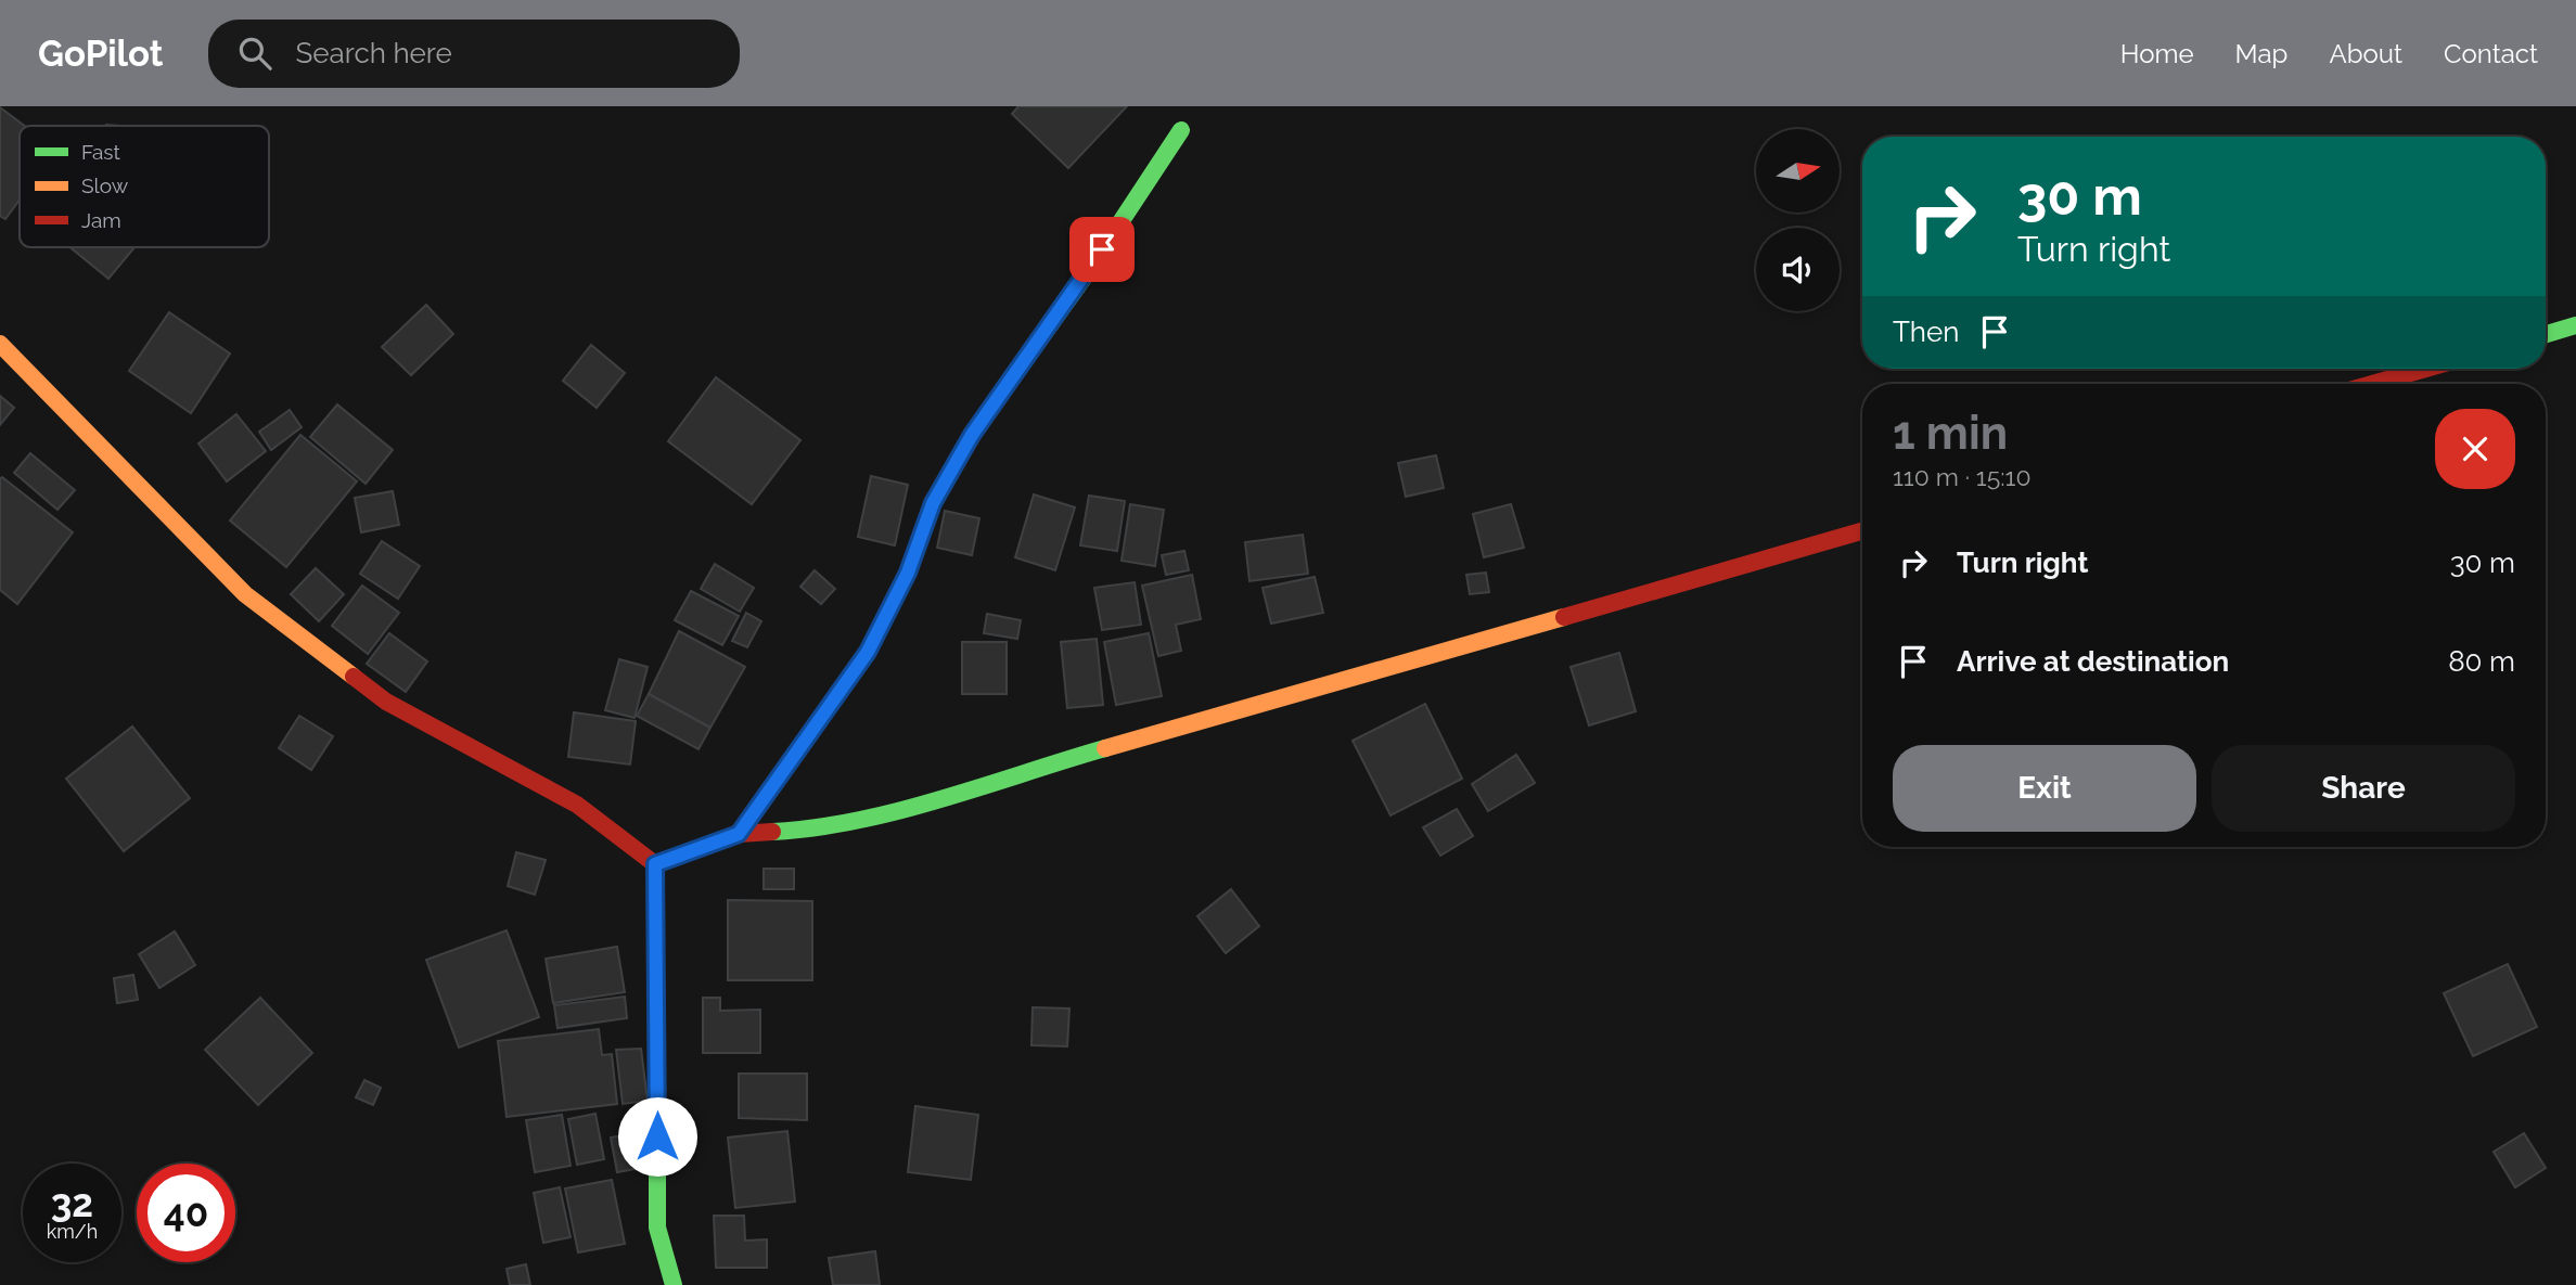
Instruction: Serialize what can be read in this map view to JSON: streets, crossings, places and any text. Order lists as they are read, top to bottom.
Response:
{
  "legend": ["Fast", "Slow", "Jam"],
  "north": "right",
  "page": {
    "header": "GoPilot",
    "search": "Search here",
    "nav": [
      "Home",
      "Map",
      "About",
      "Contact"
    ],
    "turn": ["30 m", "Turn right"],
    "then": "Then",
    "heading": ["1 min", "110 m · 15:10"],
    "list": [
      {
        "name": "Turn right",
        "value": "30 m"
      },
      {
        "name": "Arrive at destination",
        "value": "80 m"
      }
    ],
    "buttons": ["Exit", "Share"],
    "speed": "32 km/h",
    "limit": "40"
  }
}
